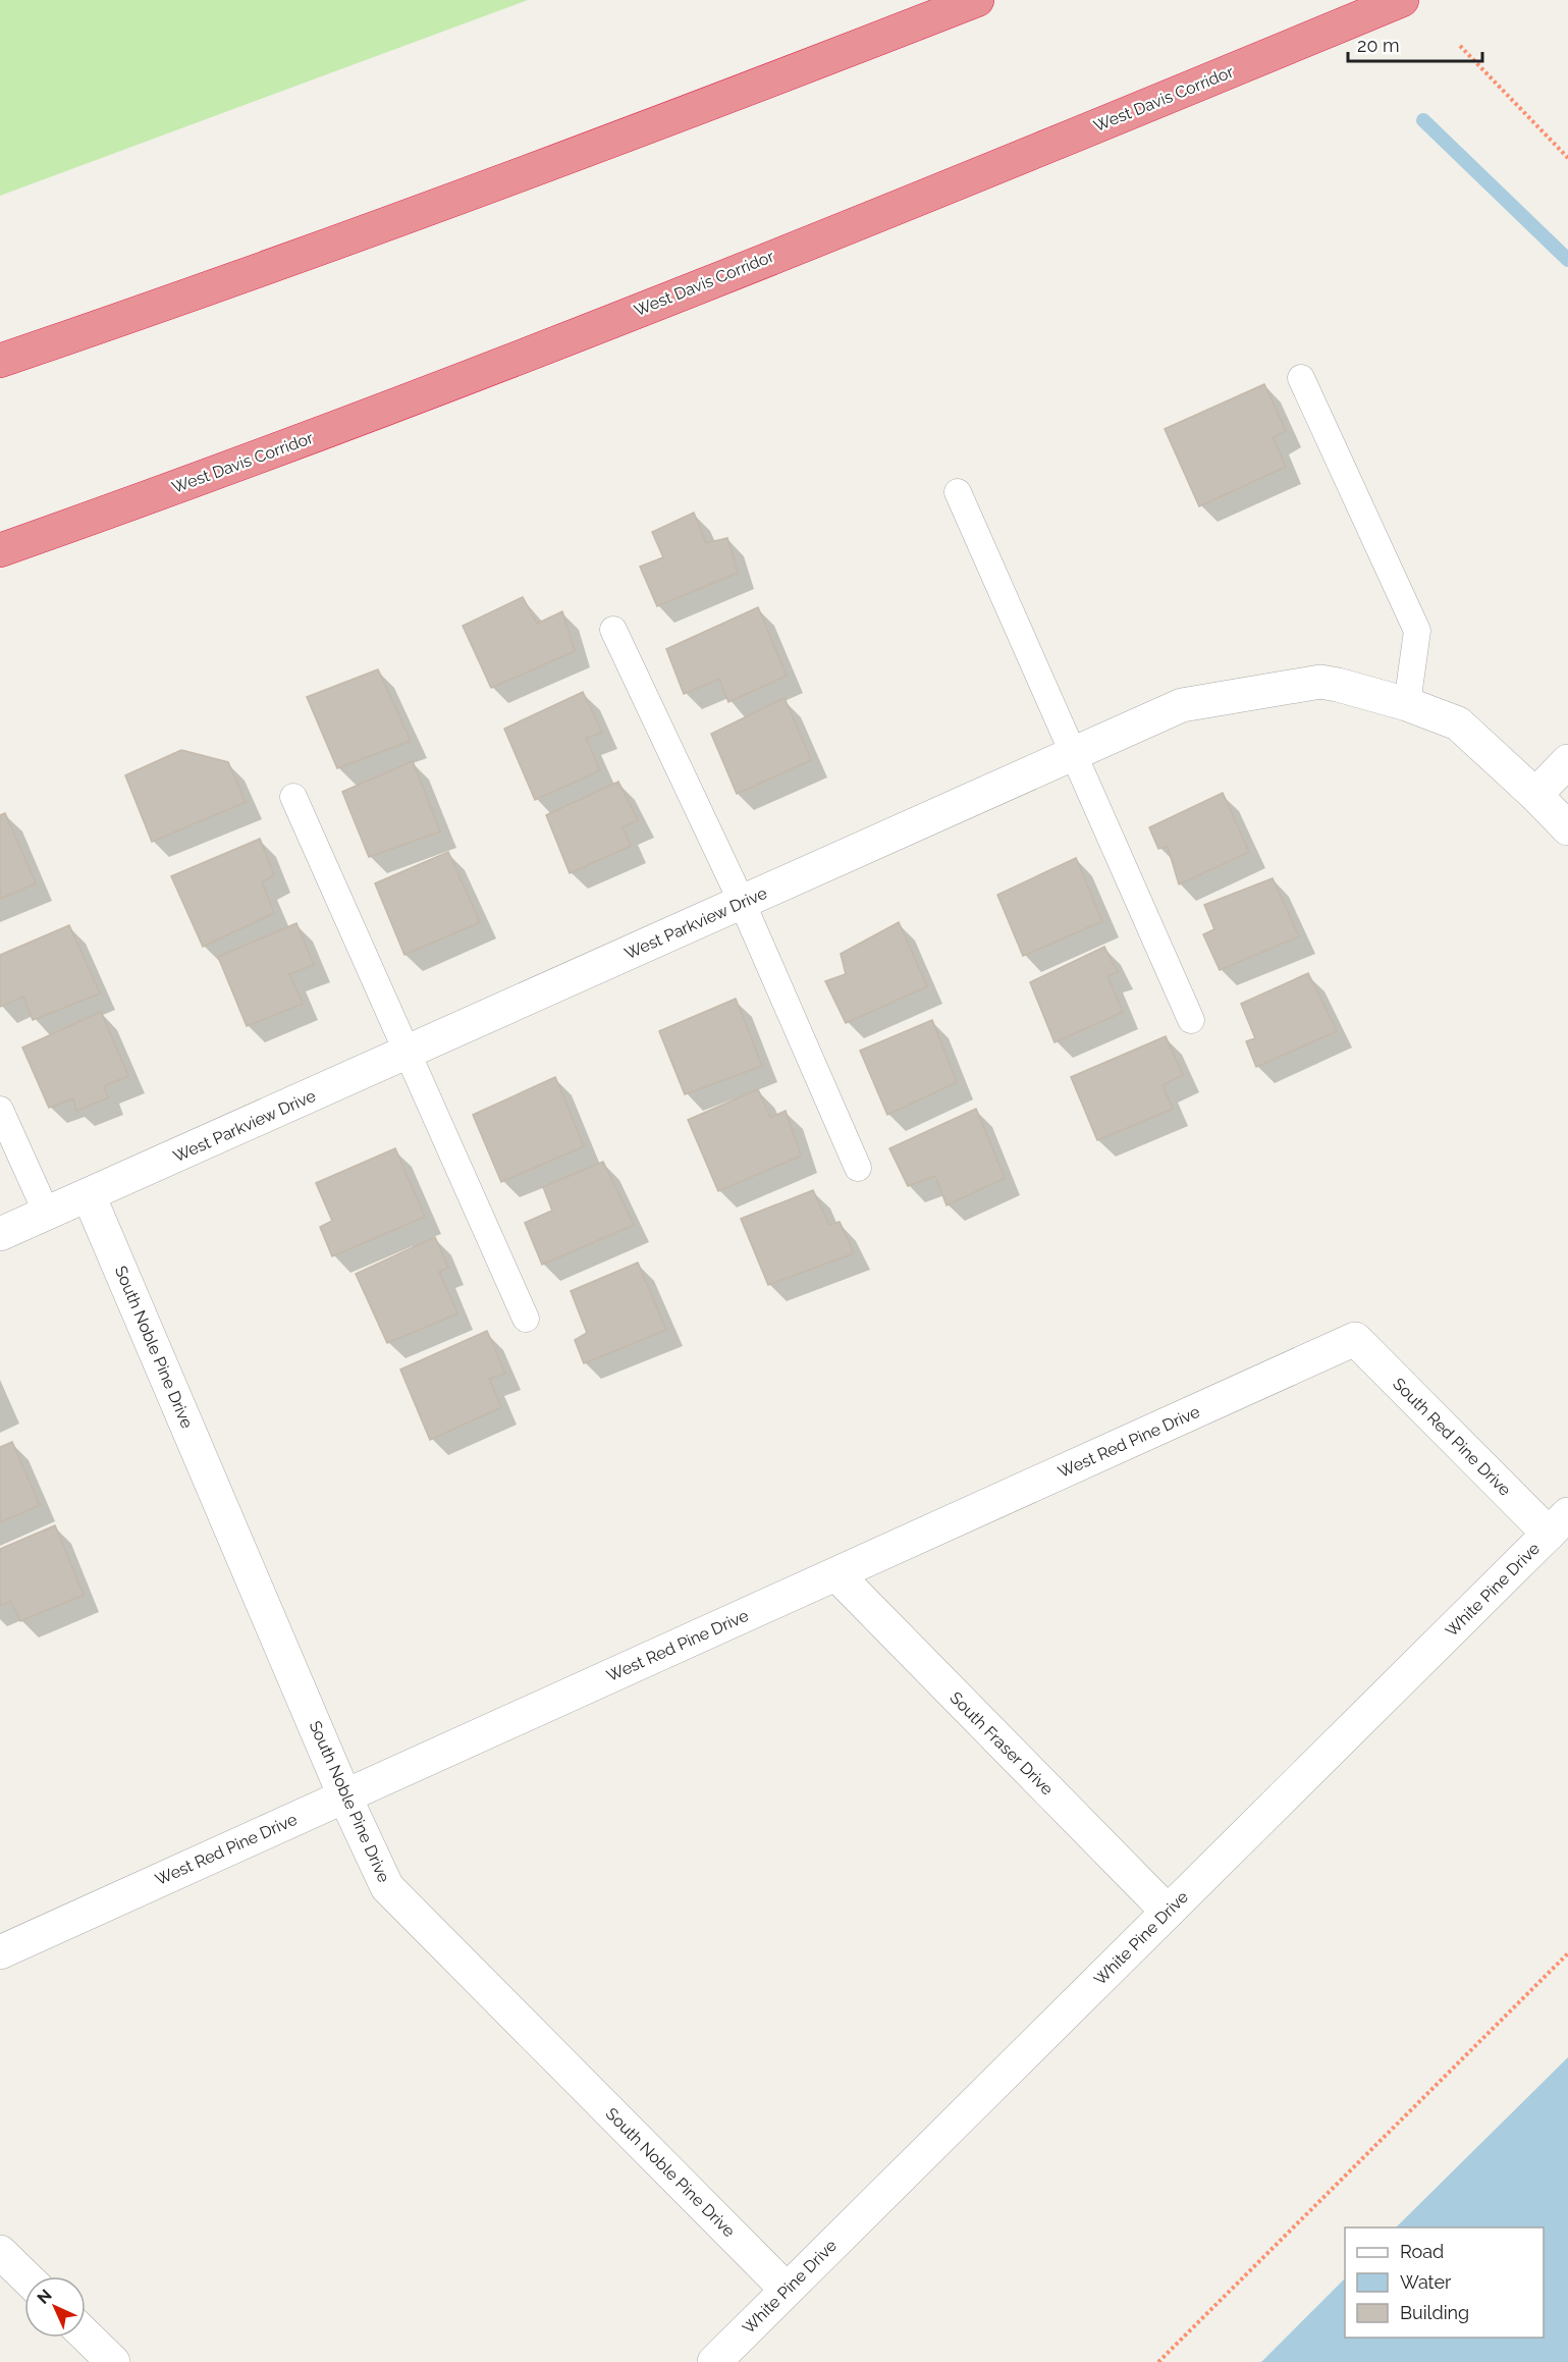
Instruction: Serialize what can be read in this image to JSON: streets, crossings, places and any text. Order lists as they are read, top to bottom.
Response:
{
  "streets": {
    "highway": ["West Davis Corridor"],
    "street": [
      "West Parkview Drive",
      "South Noble Pine Drive",
      "South Red Pine Drive",
      "West Red Pine Drive",
      "White Pine Drive",
      "South Fraser Drive"
    ]
  },
  "crossings": [
    ["West Parkview Drive", "South Noble Pine Drive"],
    ["South Noble Pine Drive", "West Red Pine Drive"],
    ["South Noble Pine Drive", "White Pine Drive"],
    ["South Red Pine Drive", "West Red Pine Drive"],
    ["South Red Pine Drive", "White Pine Drive"],
    ["West Red Pine Drive", "South Fraser Drive"],
    ["White Pine Drive", "South Fraser Drive"]
  ],
  "legend": ["Road", "Water", "Building"],
  "scale_bar": "20 m",
  "north": "top left"
}
